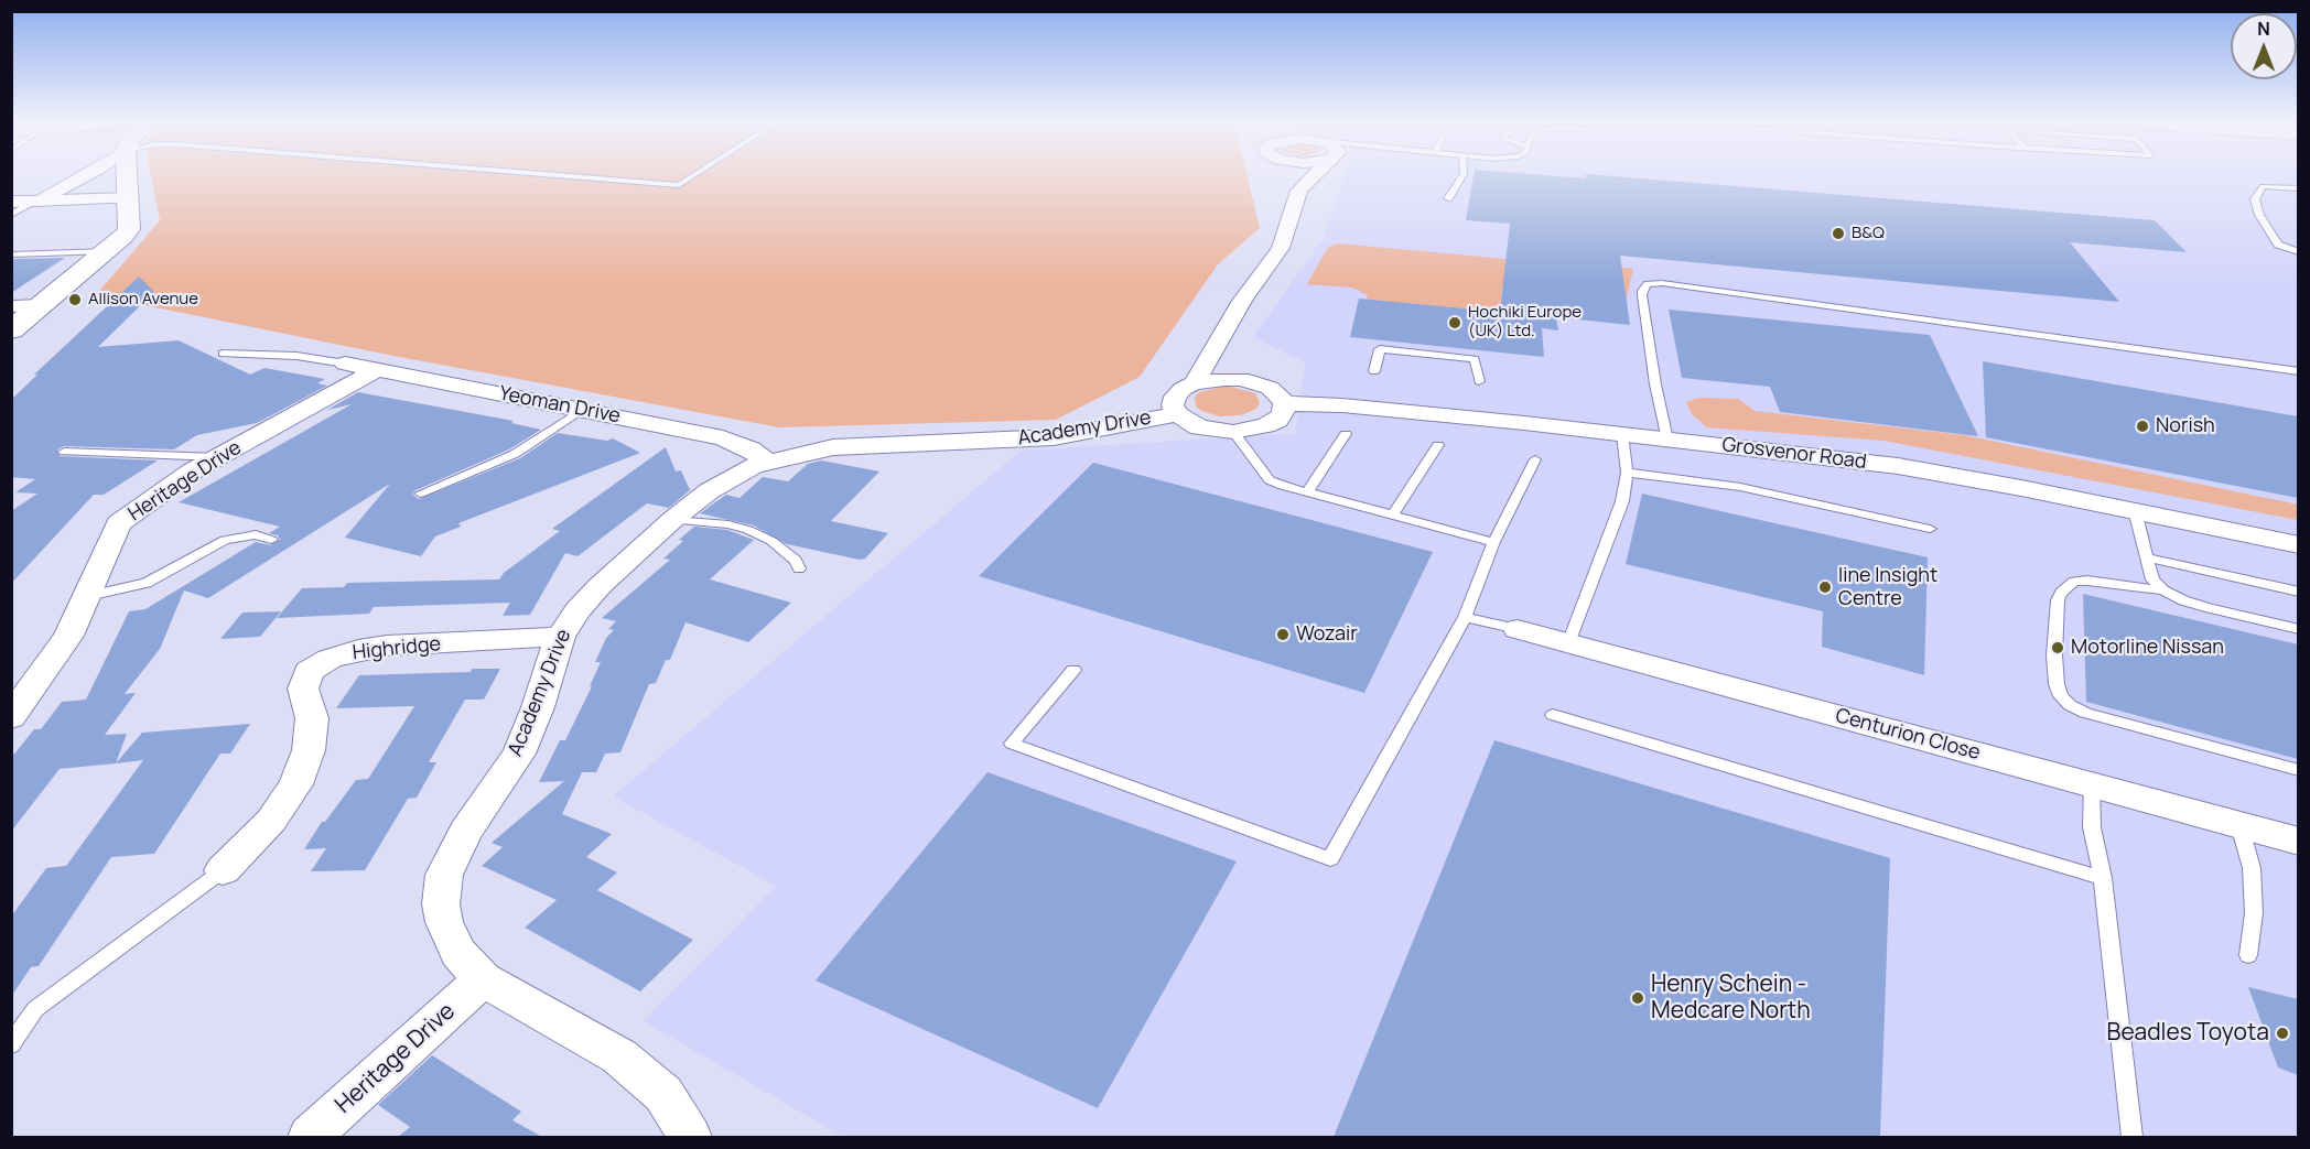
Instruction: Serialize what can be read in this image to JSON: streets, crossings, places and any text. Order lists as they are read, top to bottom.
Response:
{
  "streets": {
    "street": [
      "Yeoman Drive",
      "Academy Drive",
      "Grosvenor Road",
      "Heritage Drive",
      "Highridge",
      "Centurion Close"
    ]
  },
  "crossings": [
    ["Yeoman Drive", "Academy Drive"],
    ["Yeoman Drive", "Heritage Drive"],
    ["Academy Drive", "Heritage Drive"],
    ["Academy Drive", "Highridge"]
  ],
  "places": [
    "B&Q",
    "Allison Avenue",
    "Hochiki Europe (UK) Ltd.",
    "Norish",
    "line Insight Centre",
    "Wozair",
    "Motorline Nissan",
    "Henry Schein - Medcare North",
    "Beadles Toyota"
  ],
  "north": "top"
}
